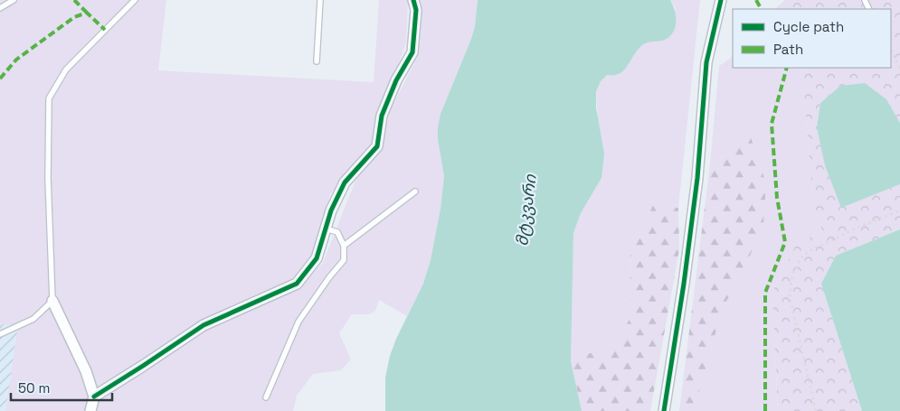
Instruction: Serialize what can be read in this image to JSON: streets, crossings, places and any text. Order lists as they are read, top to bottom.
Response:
{
  "water": ["მტკვარი"],
  "legend": ["Cycle path", "Path"],
  "scale_bar": "50 m"
}
